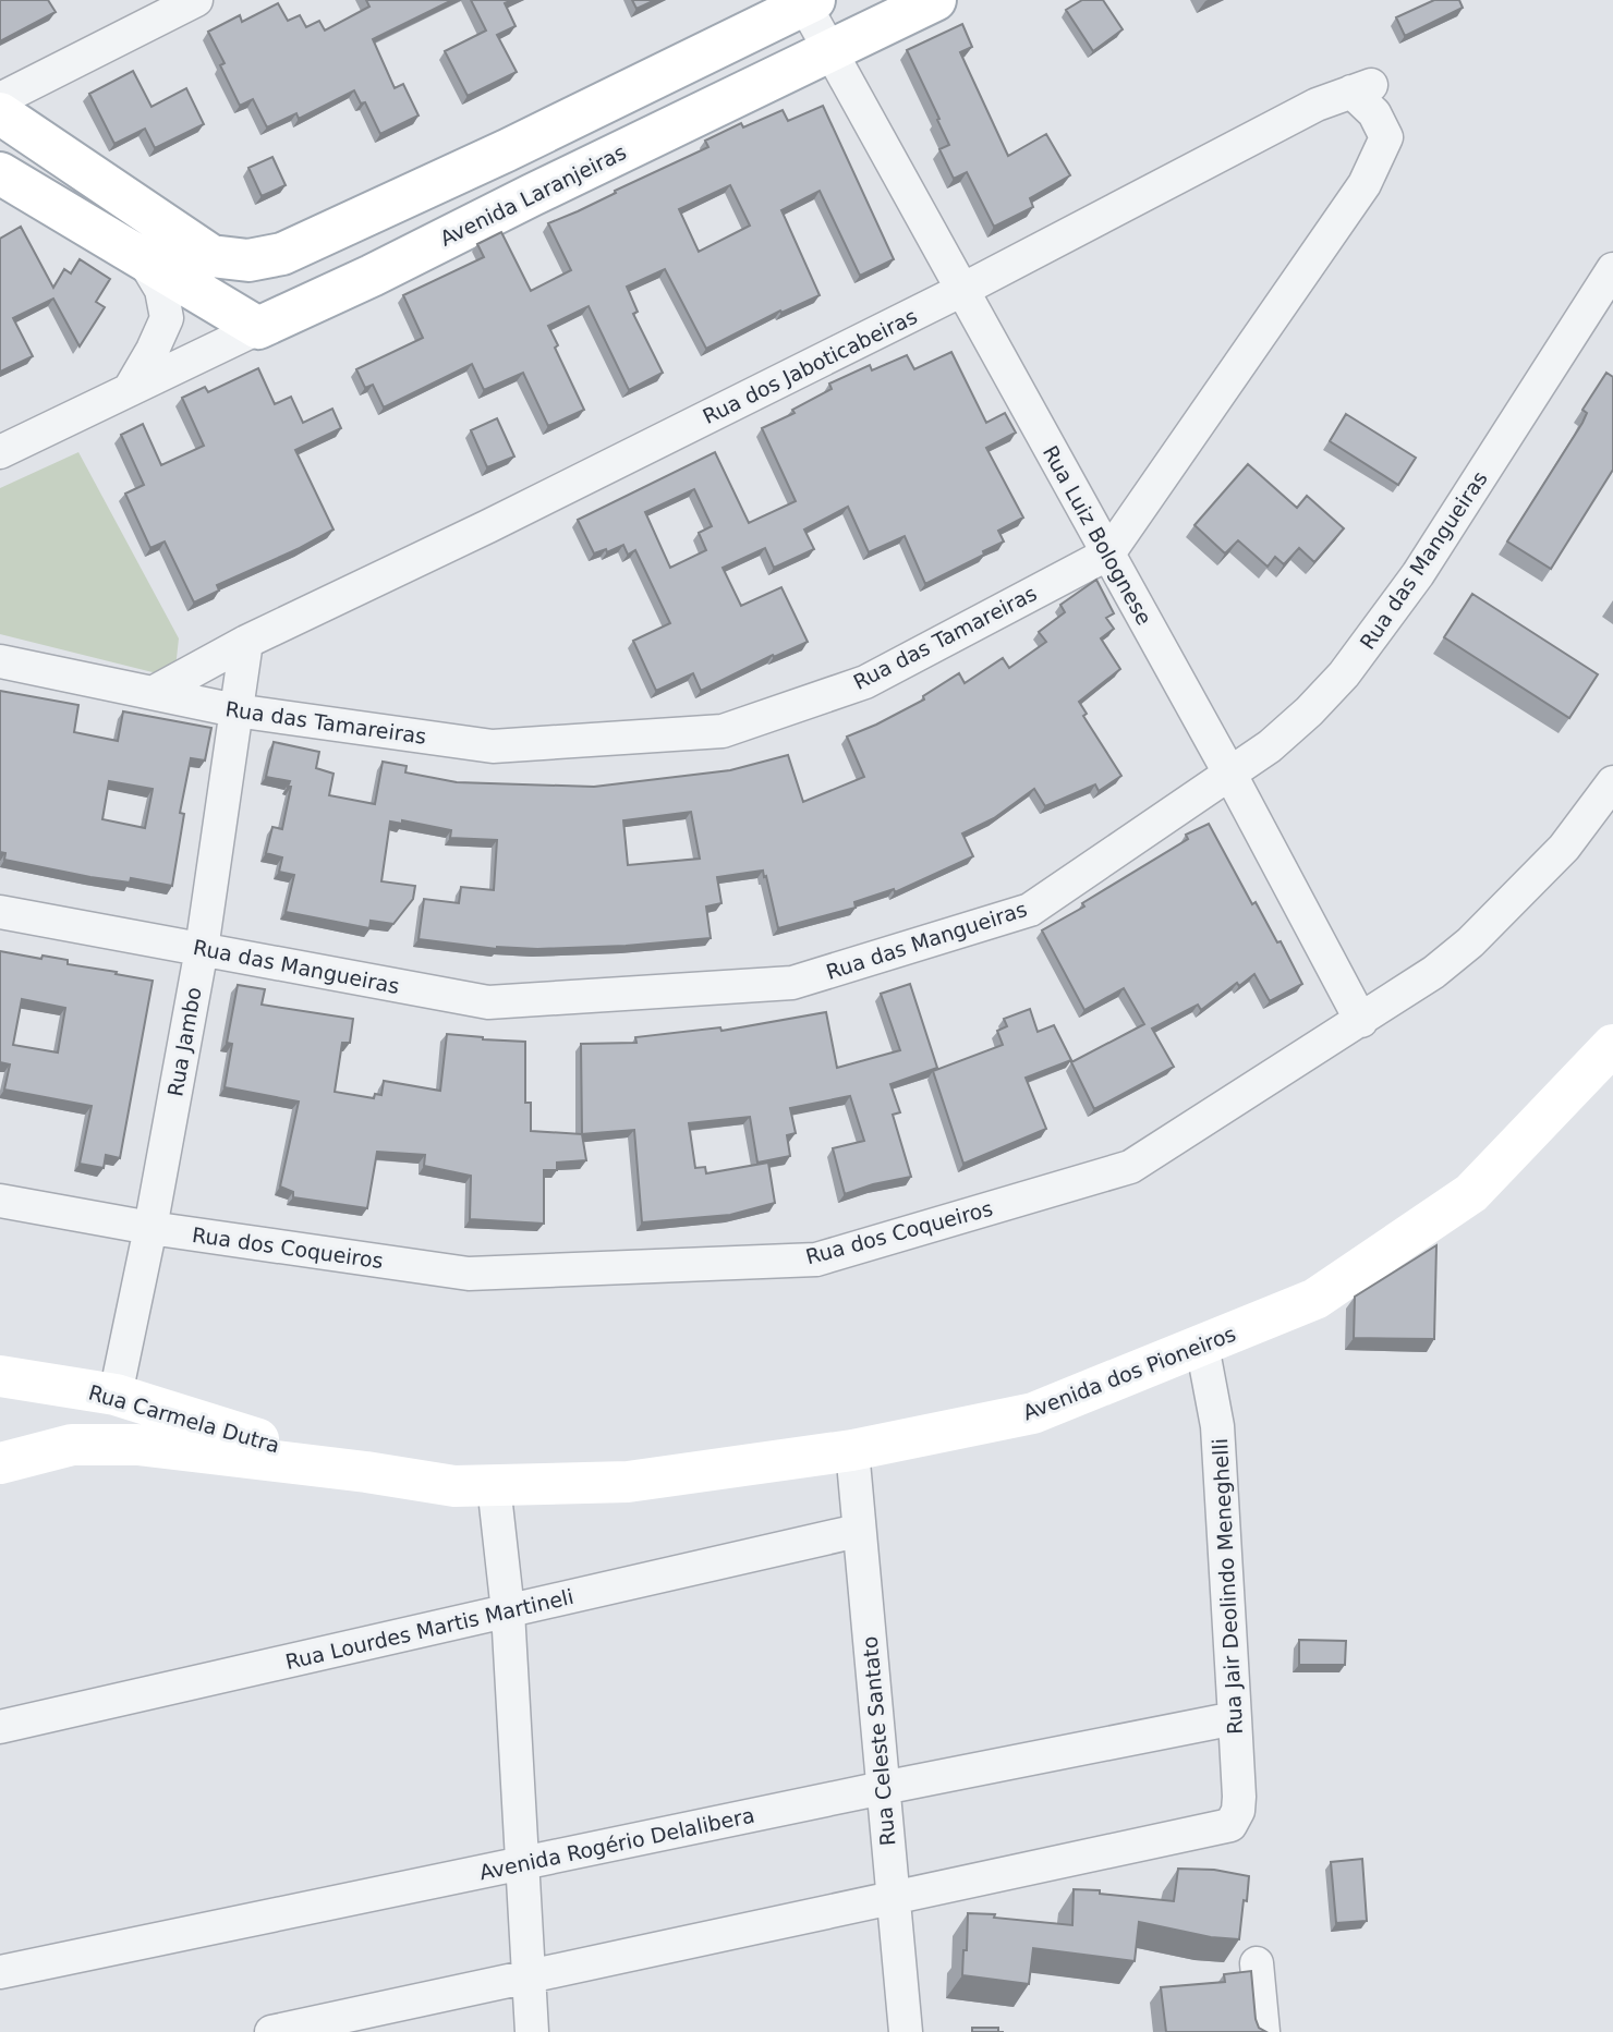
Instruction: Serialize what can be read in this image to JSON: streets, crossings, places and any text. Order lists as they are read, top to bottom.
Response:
{
  "streets": {
    "main road": ["Avenida Laranjeiras", "Avenida dos Pioneiros", "Rua Carmela Dutra"],
    "street": [
      "Rua dos Jaboticabeiras",
      "Rua Luiz Bolognese",
      "Rua das Mangueiras",
      "Rua das Tamareiras",
      "Rua Jambo",
      "Rua dos Coqueiros",
      "Rua Jair Deolindo Meneghelli",
      "Rua Lourdes Martis Martineli",
      "Rua Celeste Santato",
      "Avenida Rogério Delalibera"
    ]
  },
  "crossings": [
    ["Avenida Laranjeiras", "Rua Luiz Bolognese"],
    ["Rua dos Jaboticabeiras", "Rua Luiz Bolognese"],
    ["Rua dos Jaboticabeiras", "Rua das Tamareiras"],
    ["Rua dos Jaboticabeiras", "Rua Jambo"],
    ["Rua Luiz Bolognese", "Rua das Mangueiras"],
    ["Rua Luiz Bolognese", "Rua das Tamareiras"],
    ["Rua Luiz Bolognese", "Rua dos Coqueiros"],
    ["Rua das Mangueiras", "Rua Jambo"],
    ["Rua das Tamareiras", "Rua Jambo"],
    ["Rua Jambo", "Rua dos Coqueiros"],
    ["Rua Jambo", "Rua Carmela Dutra"],
    ["Avenida dos Pioneiros", "Rua Carmela Dutra"],
    ["Avenida dos Pioneiros", "Rua Jair Deolindo Meneghelli"],
    ["Avenida dos Pioneiros", "Rua Celeste Santato"],
    ["Rua Jair Deolindo Meneghelli", "Rua Celeste Santato"],
    ["Rua Jair Deolindo Meneghelli", "Avenida Rogério Delalibera"],
    ["Rua Lourdes Martis Martineli", "Rua Celeste Santato"],
    ["Rua Celeste Santato", "Avenida Rogério Delalibera"]
  ]
}
